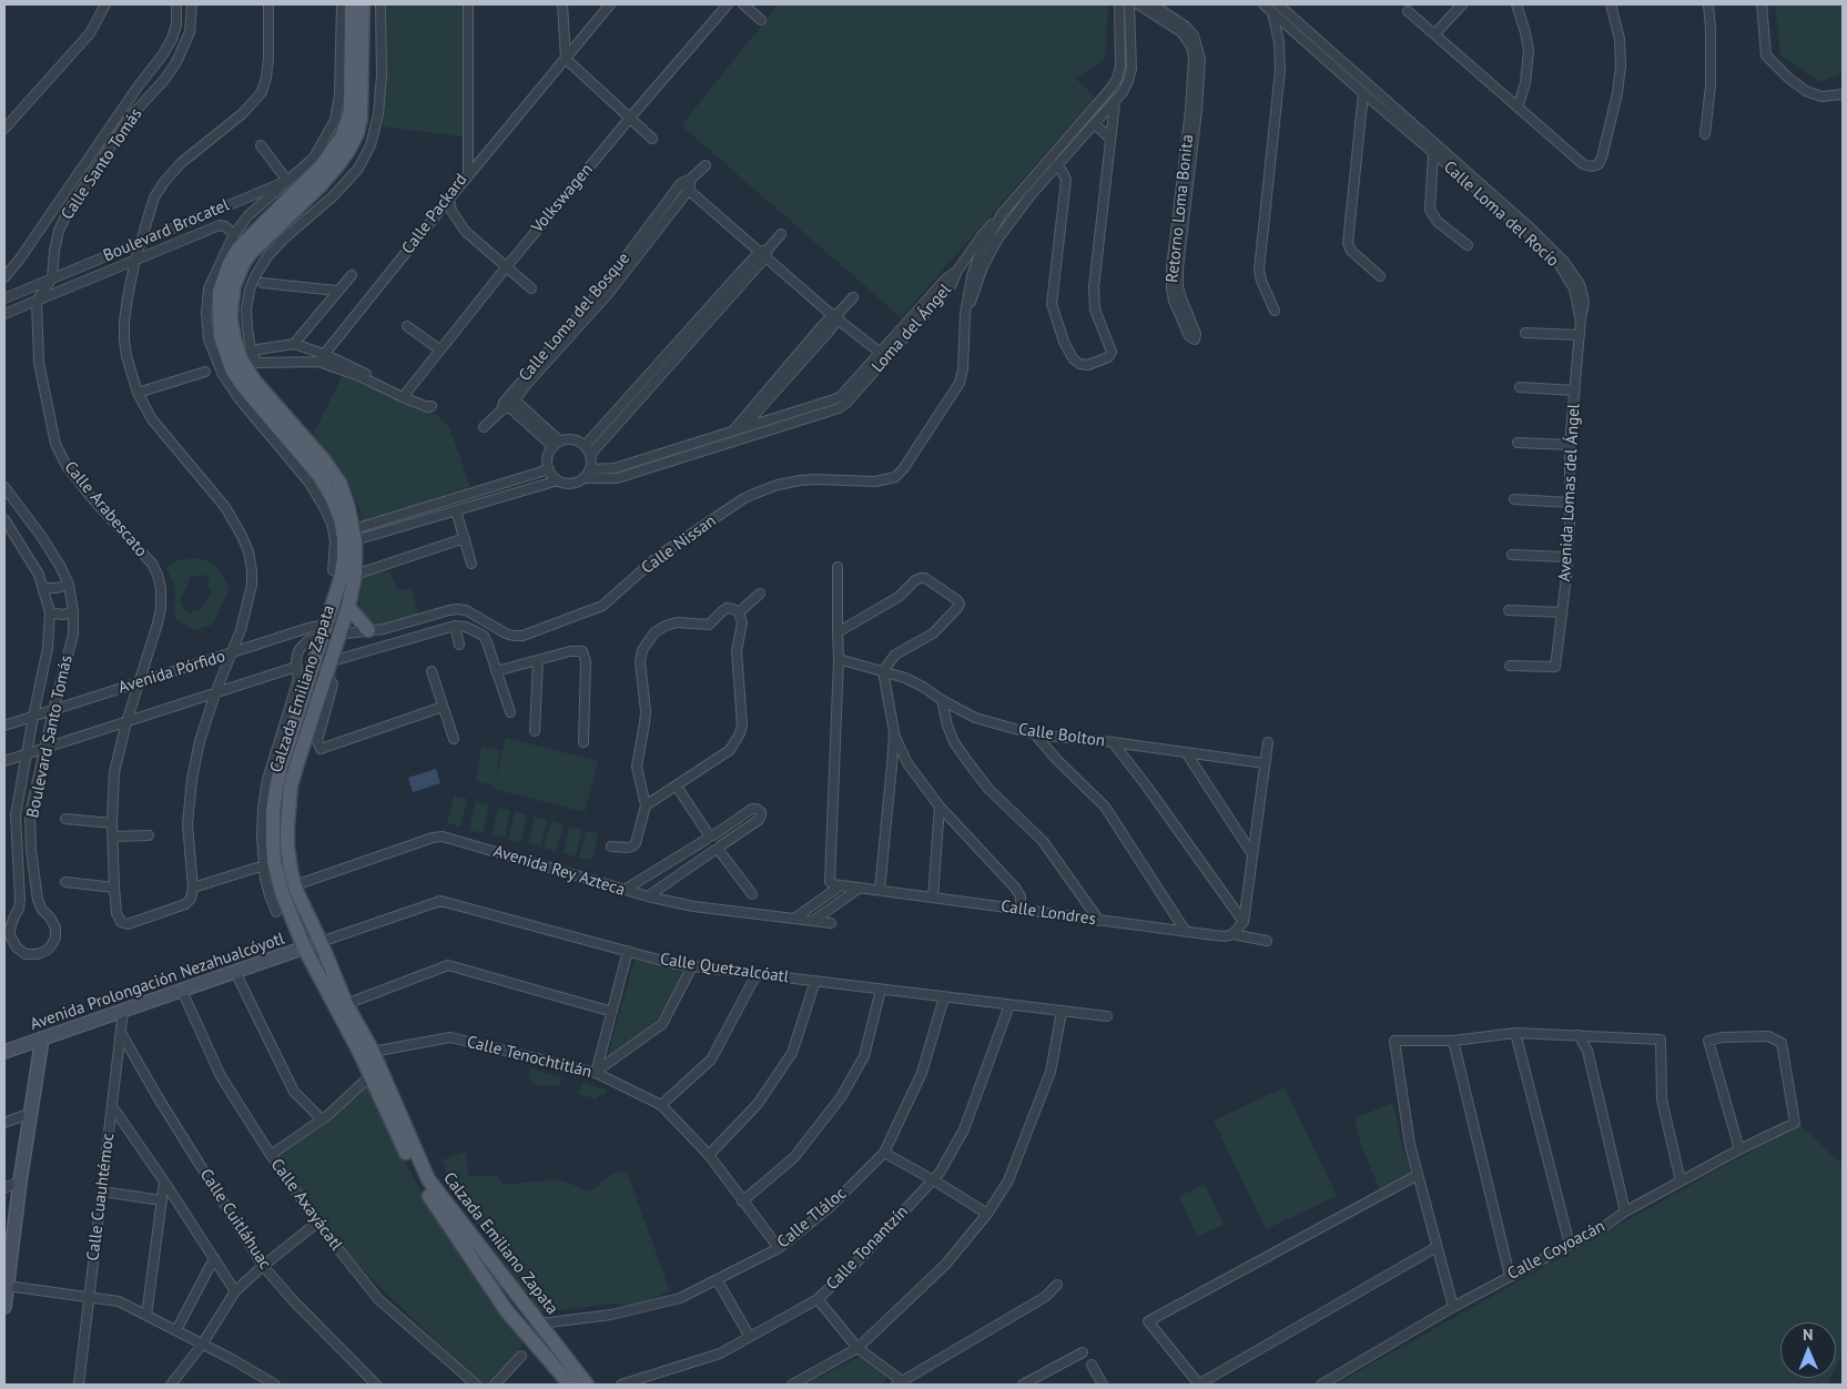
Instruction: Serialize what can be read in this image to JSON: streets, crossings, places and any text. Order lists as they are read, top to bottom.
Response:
{
  "streets": {
    "main road": ["Calzada Emiliano Zapata"],
    "street": [
      "Calle Santo Tomás",
      "Volkswagen",
      "Retorno Loma Bonita",
      "Calle Packard",
      "Calle Loma del Rocío",
      "Boulevard Brocatel",
      "Calle Loma del Bosque",
      "Loma del Ángel",
      "Avenida Lomas del Ángel",
      "Calle Arabescato",
      "Calle Nissan",
      "Avenida Pórfido",
      "Calle Bolton",
      "Boulevard Santo Tomás",
      "Avenida Rey Azteca",
      "Calle Londres",
      "Calle Quetzalcóatl",
      "Avenida Prolongación Nezahualcóyotl",
      "Calle Tenochtitlán",
      "Calle Cuauhtémoc",
      "Calle Axayácatl",
      "Calle Tláloc",
      "Calle Cuitláhuac",
      "Calle Tonantzín",
      "Calle Coyoacán"
    ]
  },
  "crossings": [
    ["Calle Santo Tomás", "Boulevard Brocatel"],
    ["Calle Loma del Rocío", "Avenida Lomas del Ángel"],
    ["Boulevard Brocatel", "Calle Arabescato"],
    ["Calle Arabescato", "Avenida Pórfido"],
    ["Calle Nissan", "Avenida Pórfido"],
    ["Calle Nissan", "Calzada Emiliano Zapata"],
    ["Avenida Pórfido", "Calzada Emiliano Zapata"],
    ["Avenida Pórfido", "Boulevard Santo Tomás"],
    ["Calzada Emiliano Zapata", "Avenida Rey Azteca"],
    ["Calzada Emiliano Zapata", "Calle Quetzalcóatl"],
    ["Calzada Emiliano Zapata", "Avenida Prolongación Nezahualcóyotl"],
    ["Calzada Emiliano Zapata", "Calle Tenochtitlán"],
    ["Calzada Emiliano Zapata", "Calle Tláloc"],
    ["Calle Bolton", "Calle Londres"],
    ["Calle Quetzalcóatl", "Avenida Prolongación Nezahualcóyotl"],
    ["Calle Quetzalcóatl", "Calle Tláloc"],
    ["Calle Quetzalcóatl", "Calle Tonantzín"],
    ["Avenida Prolongación Nezahualcóyotl", "Calle Cuauhtémoc"],
    ["Avenida Prolongación Nezahualcóyotl", "Calle Axayácatl"],
    ["Calle Tenochtitlán", "Calle Tláloc"],
    ["Calle Cuauhtémoc", "Calle Cuitláhuac"]
  ],
  "north": "top"
}
